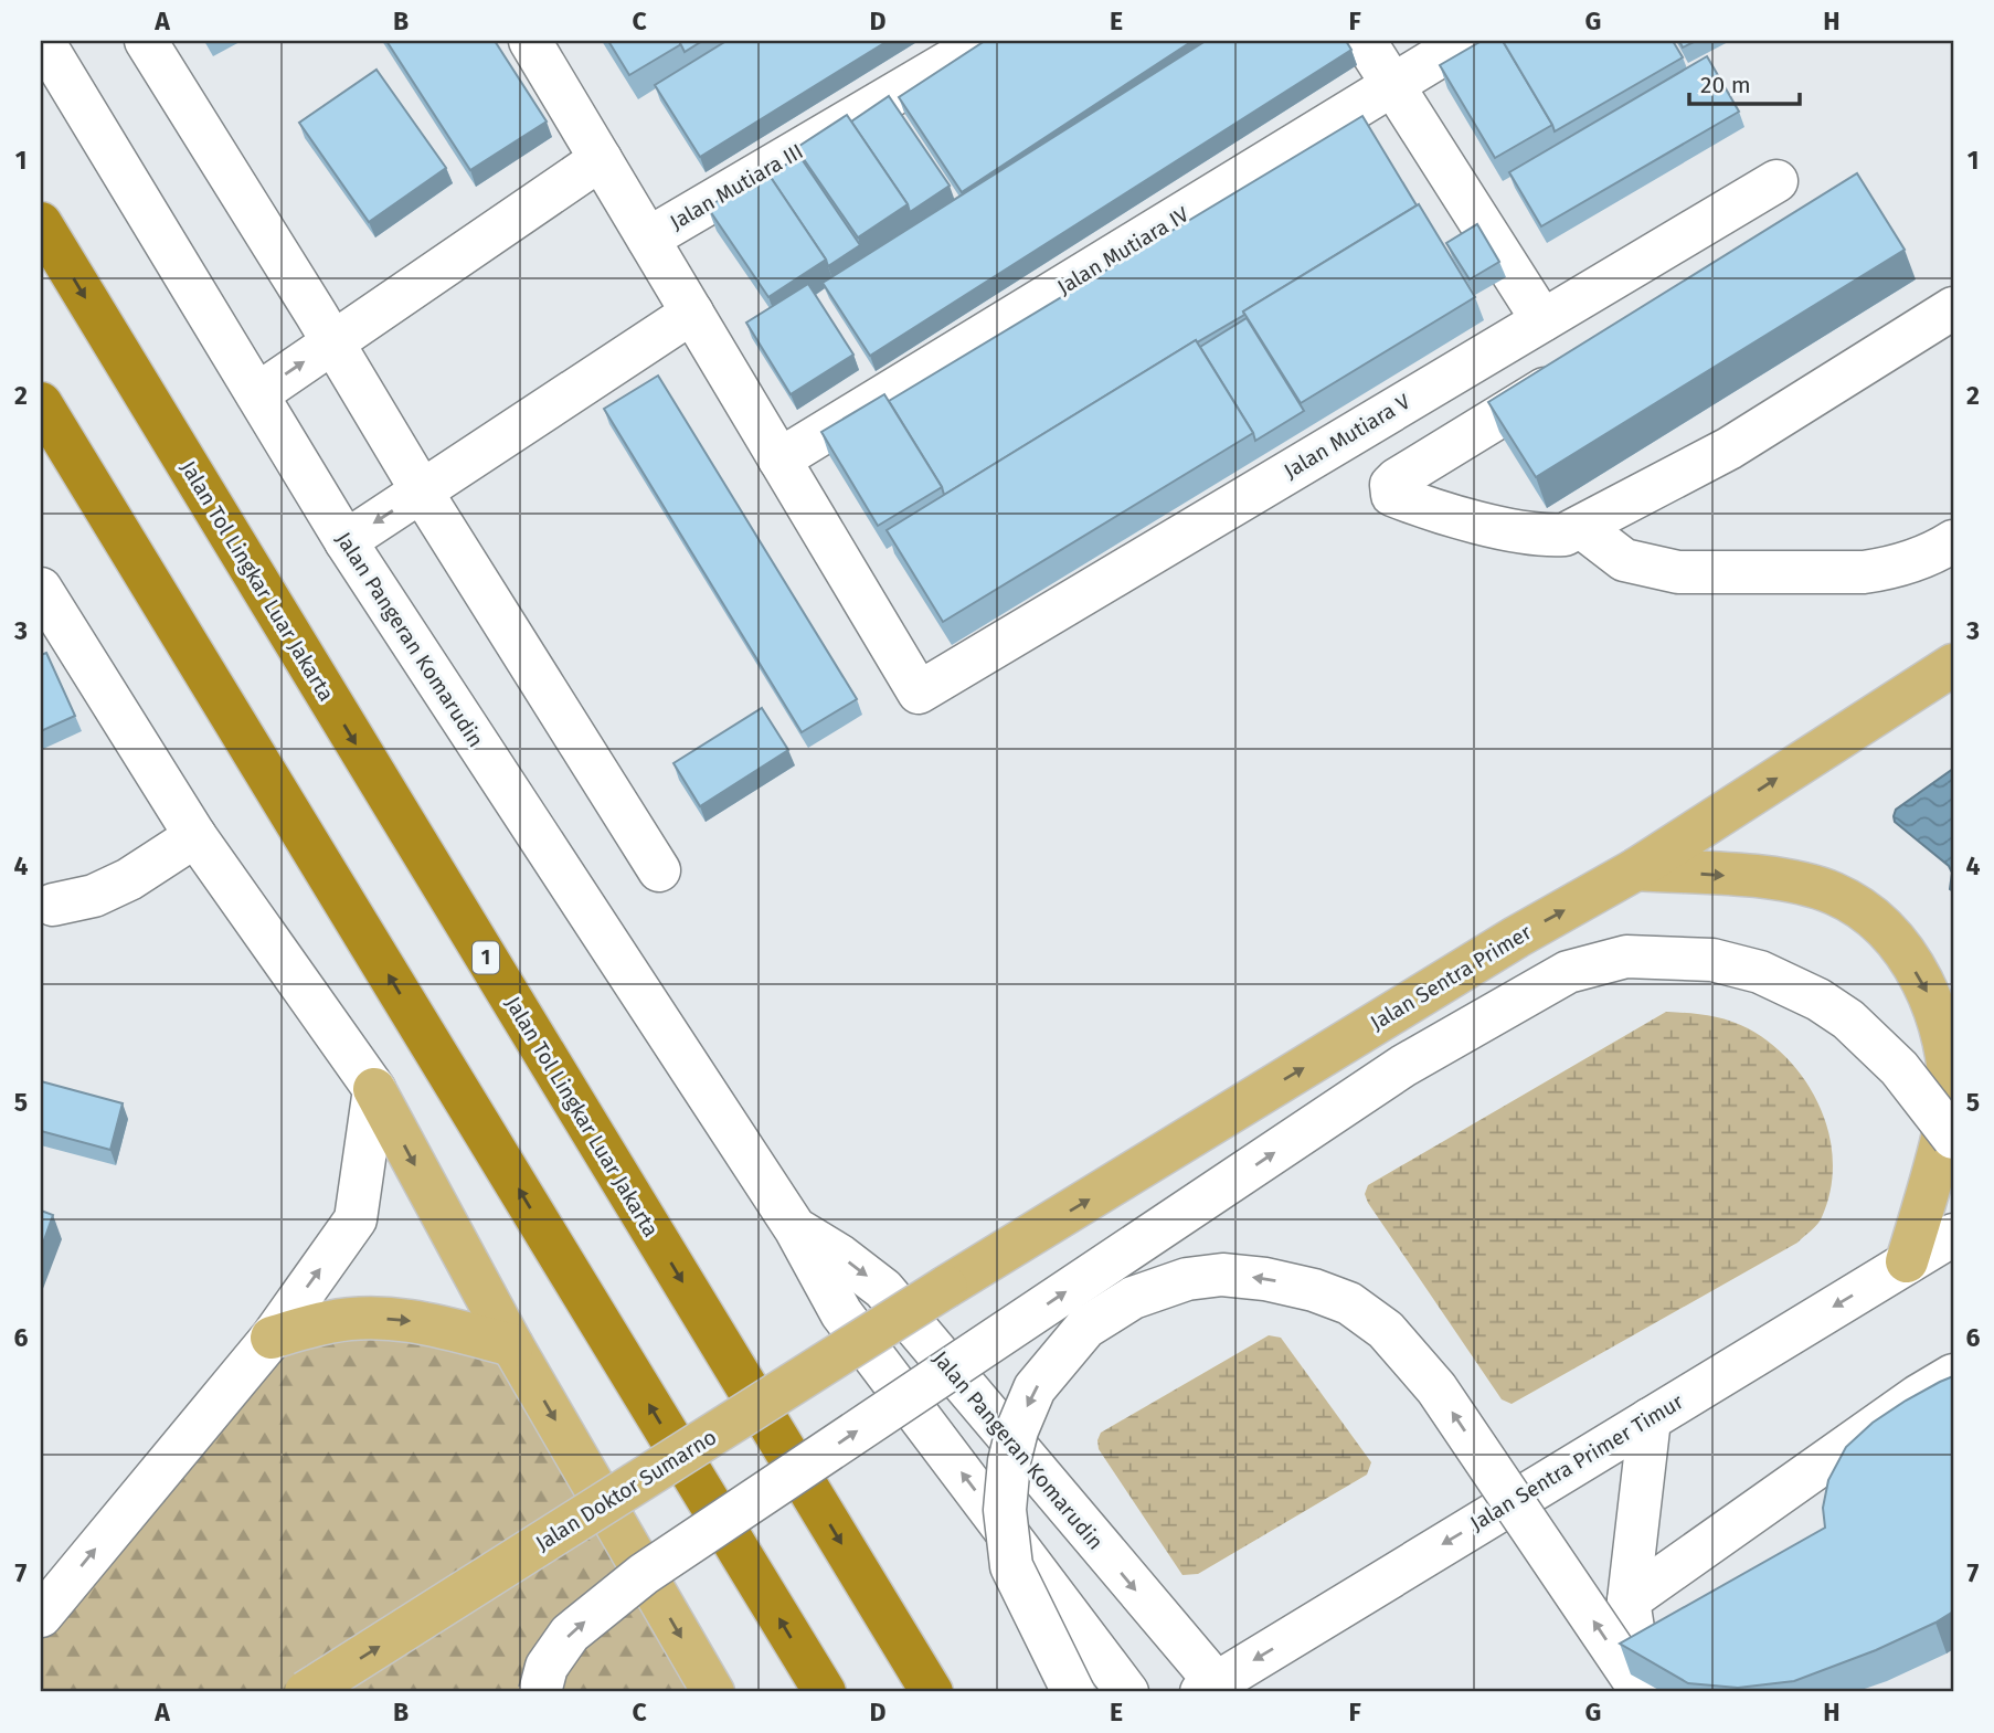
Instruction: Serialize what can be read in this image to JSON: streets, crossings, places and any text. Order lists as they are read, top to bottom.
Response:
{
  "streets": {
    "highway": ["Jalan Tol Lingkar Luar Jakarta", "1"],
    "main road": ["Jalan Sentra Primer", "Jalan Doktor Sumarno"],
    "street": [
      "Jalan Mutiara III",
      "Jalan Mutiara IV",
      "Jalan Mutiara V",
      "Jalan Pangeran Komarudin",
      "Jalan Sentra Primer Timur"
    ]
  },
  "crossings": [
    ["Jalan Mutiara IV", "Jalan Mutiara V"],
    ["Jalan Pangeran Komarudin", "Jalan Sentra Primer Timur"],
    ["Jalan Sentra Primer", "Jalan Doktor Sumarno"]
  ],
  "one_way": ["Jalan Sentra Primer", "Jalan Doktor Sumarno"],
  "scale_bar": "20 m",
  "grid": {
    "columns": [
      "A",
      "B",
      "C",
      "D",
      "E",
      "F",
      "G",
      "H"
    ],
    "rows": [
      "1",
      "2",
      "3",
      "4",
      "5",
      "6",
      "7"
    ]
  }
}
